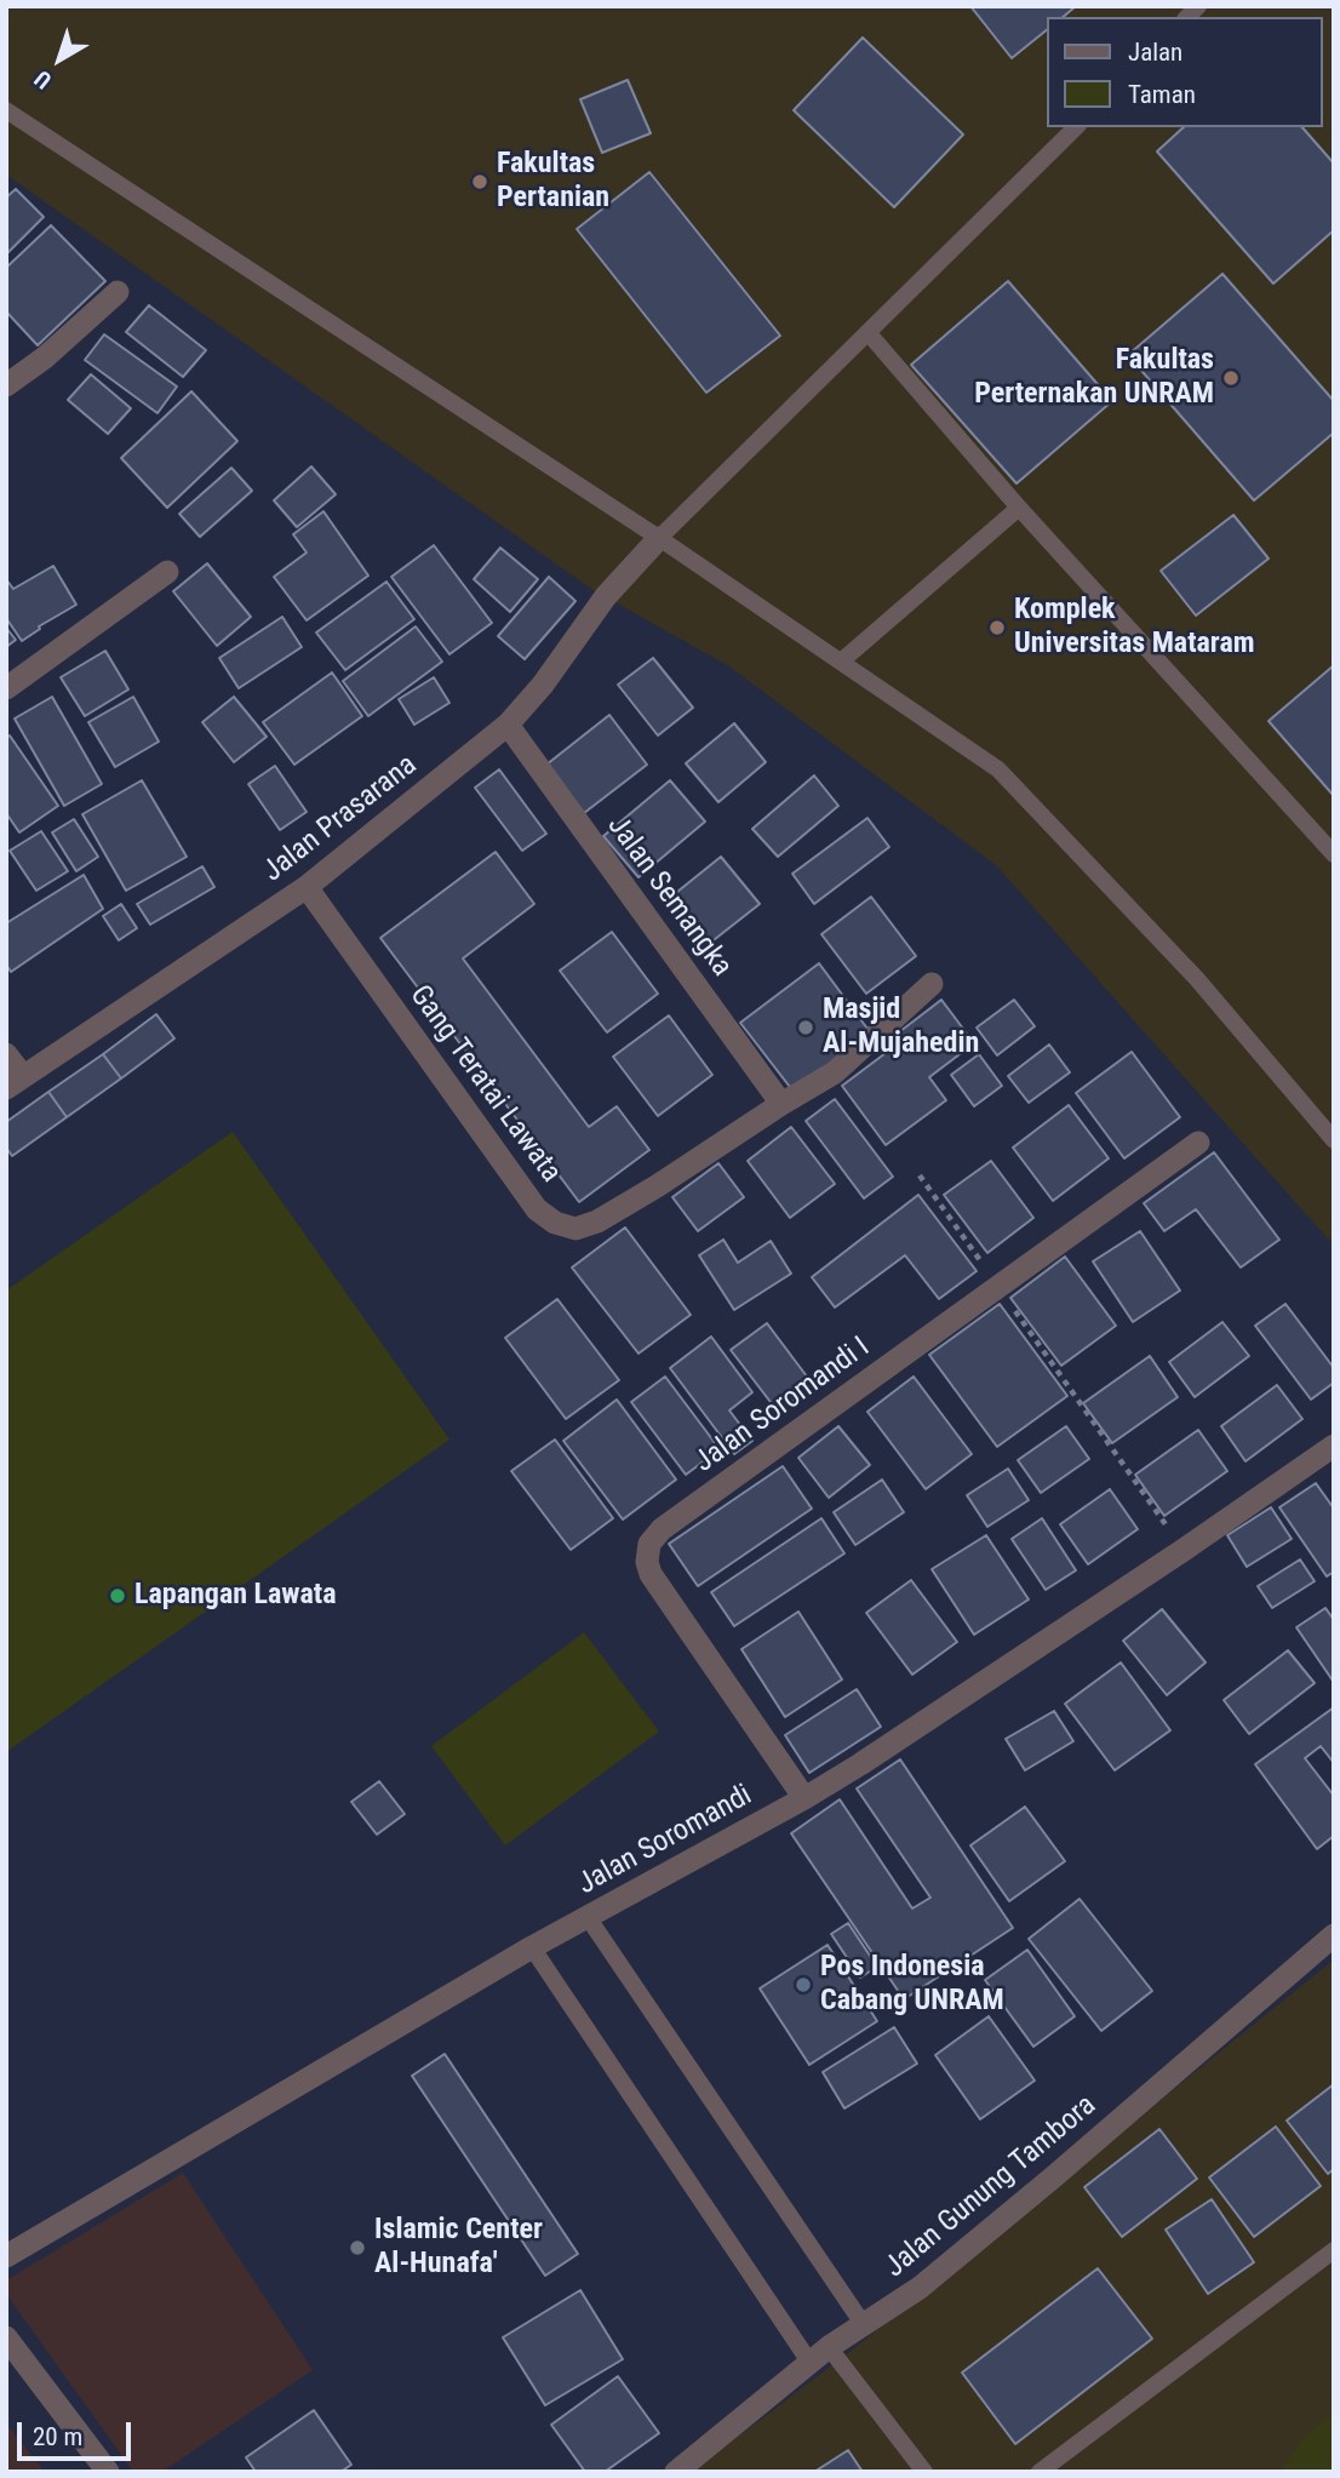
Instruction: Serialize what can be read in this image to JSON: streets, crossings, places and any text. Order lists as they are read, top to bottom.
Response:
{
  "streets": {
    "street": [
      "Jalan Prasarana",
      "Jalan Semangka",
      "Gang Teratai Lawata",
      "Jalan Soromandi I",
      "Jalan Soromandi",
      "Jalan Gunung Tambora"
    ]
  },
  "crossings": [
    ["Jalan Prasarana", "Jalan Semangka"],
    ["Jalan Prasarana", "Gang Teratai Lawata"],
    ["Jalan Semangka", "Gang Teratai Lawata"],
    ["Jalan Soromandi I", "Jalan Soromandi"]
  ],
  "places": [
    "Fakultas Pertanian",
    "Fakultas Perternakan UNRAM",
    "Komplek Universitas Mataram",
    "Masjid Al-Mujahedin",
    "Lapangan Lawata",
    "Pos Indonesia Cabang UNRAM",
    "Islamic Center Al-Hunafa'"
  ],
  "legend": ["Jalan", "Taman"],
  "scale_bar": "20 m",
  "north": "bottom left"
}
